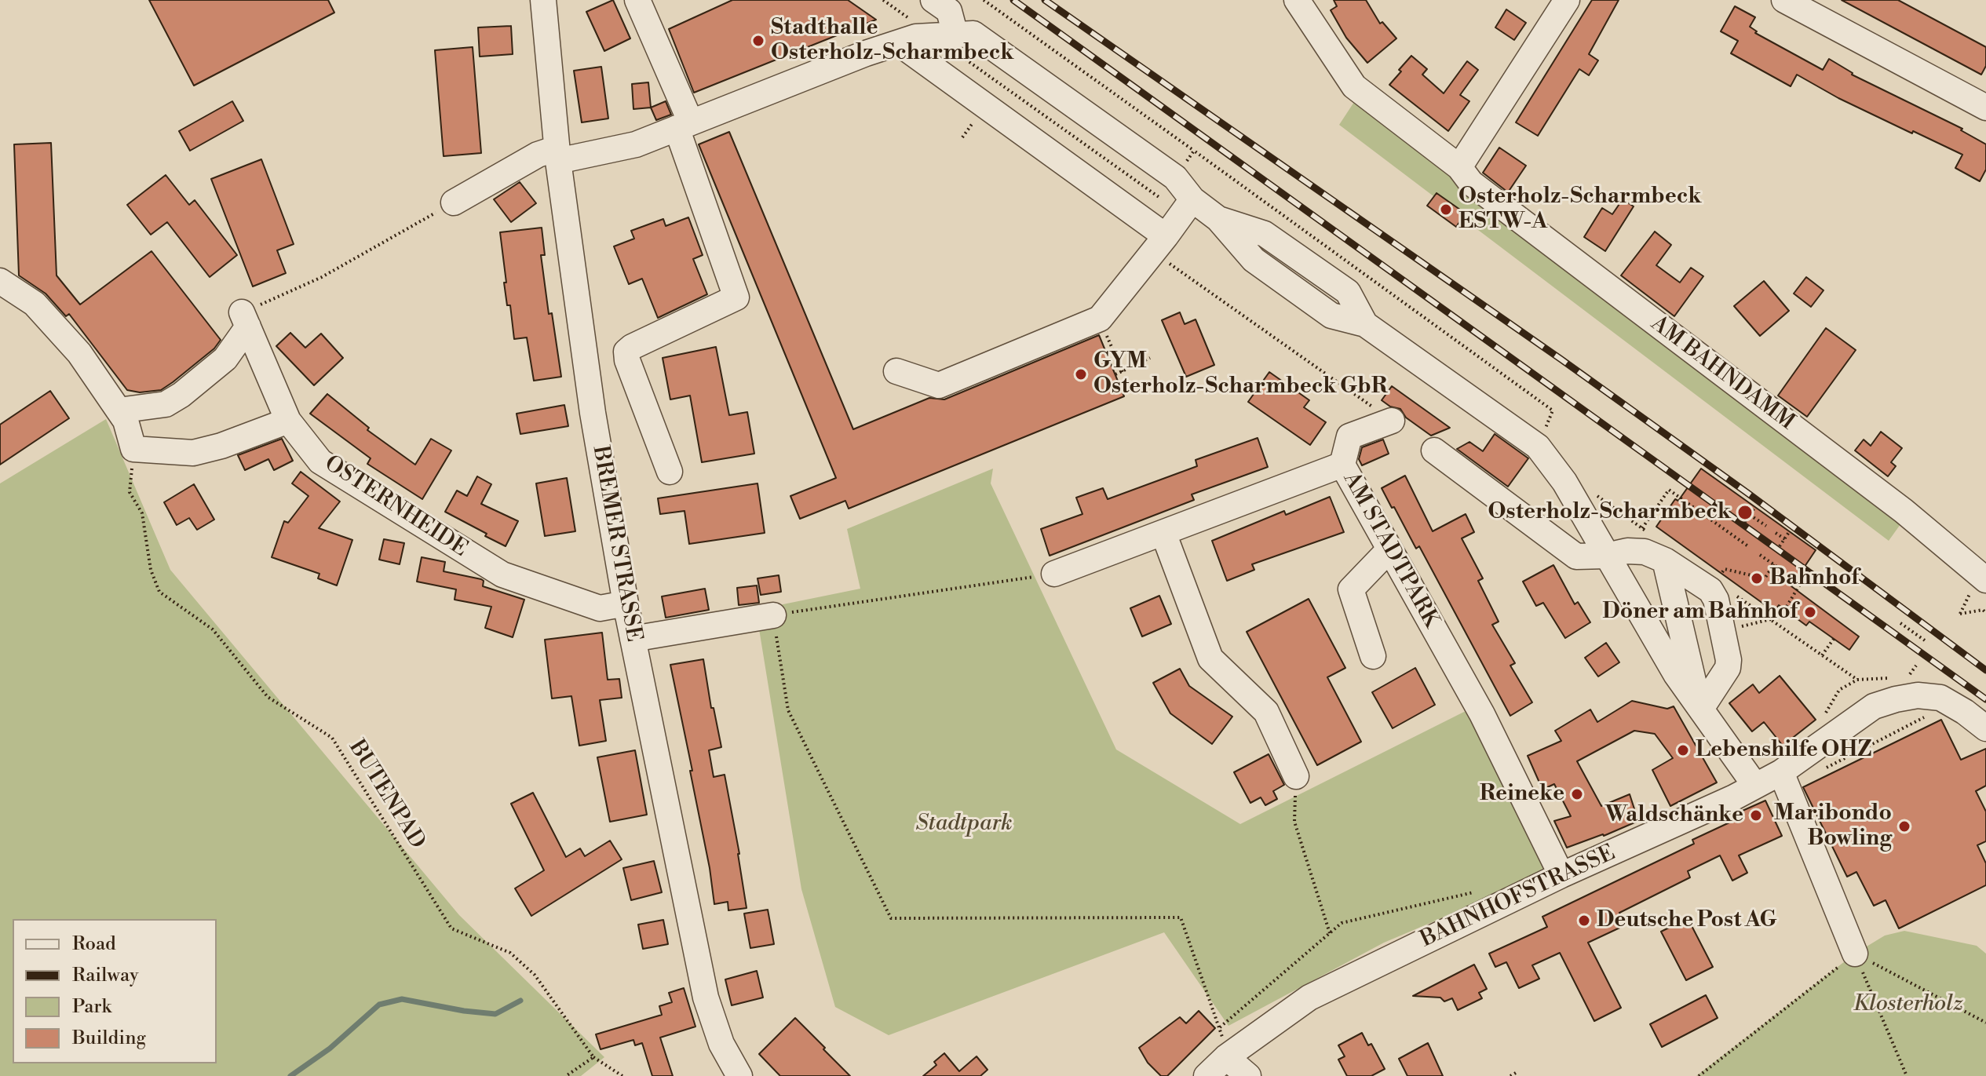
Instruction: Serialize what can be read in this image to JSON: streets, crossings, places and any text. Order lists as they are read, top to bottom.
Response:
{
  "streets": {
    "street": [
      "AM BAHNDAMM",
      "OSTERNHEIDE",
      "BREMER STRASSE",
      "AM STADTPARK",
      "BAHNHOFSTRASSE"
    ],
    "path": ["BUTENPAD"]
  },
  "crossings": [
    ["OSTERNHEIDE", "BREMER STRASSE"],
    ["AM STADTPARK", "BAHNHOFSTRASSE"]
  ],
  "parks": ["Stadtpark", "Klosterholz"],
  "places": [
    "Stadthalle Osterholz-Scharmbeck",
    "Osterholz-Scharmbeck ESTW-A",
    "GYM Osterholz-Scharmbeck GbR",
    "Osterholz-Scharmbeck",
    "Bahnhof",
    "Döner am Bahnhof",
    "Lebenshilfe OHZ",
    "Reineke",
    "Waldschänke",
    "Maribondo Bowling",
    "Deutsche Post AG"
  ],
  "legend": [
    "Road",
    "Railway",
    "Park",
    "Building"
  ]
}
